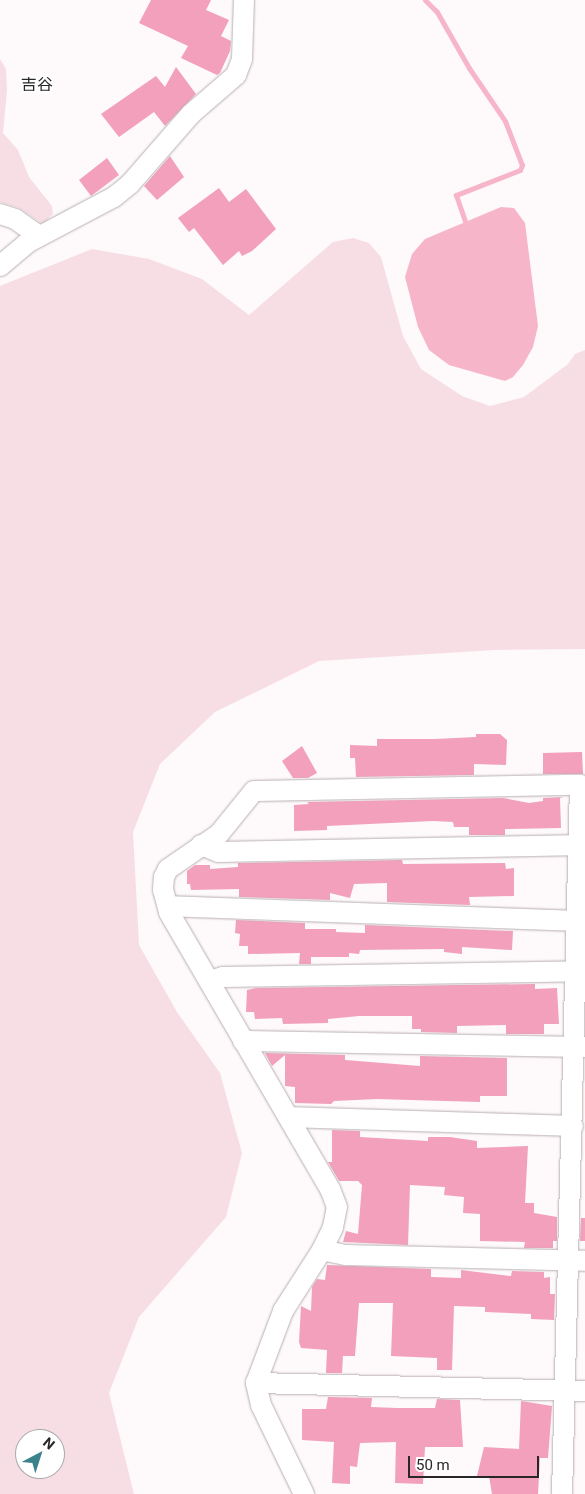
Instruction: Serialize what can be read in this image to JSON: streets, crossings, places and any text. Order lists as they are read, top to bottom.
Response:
{
  "districts": ["吉谷"],
  "scale_bar": "50 m",
  "north": "top right"
}
